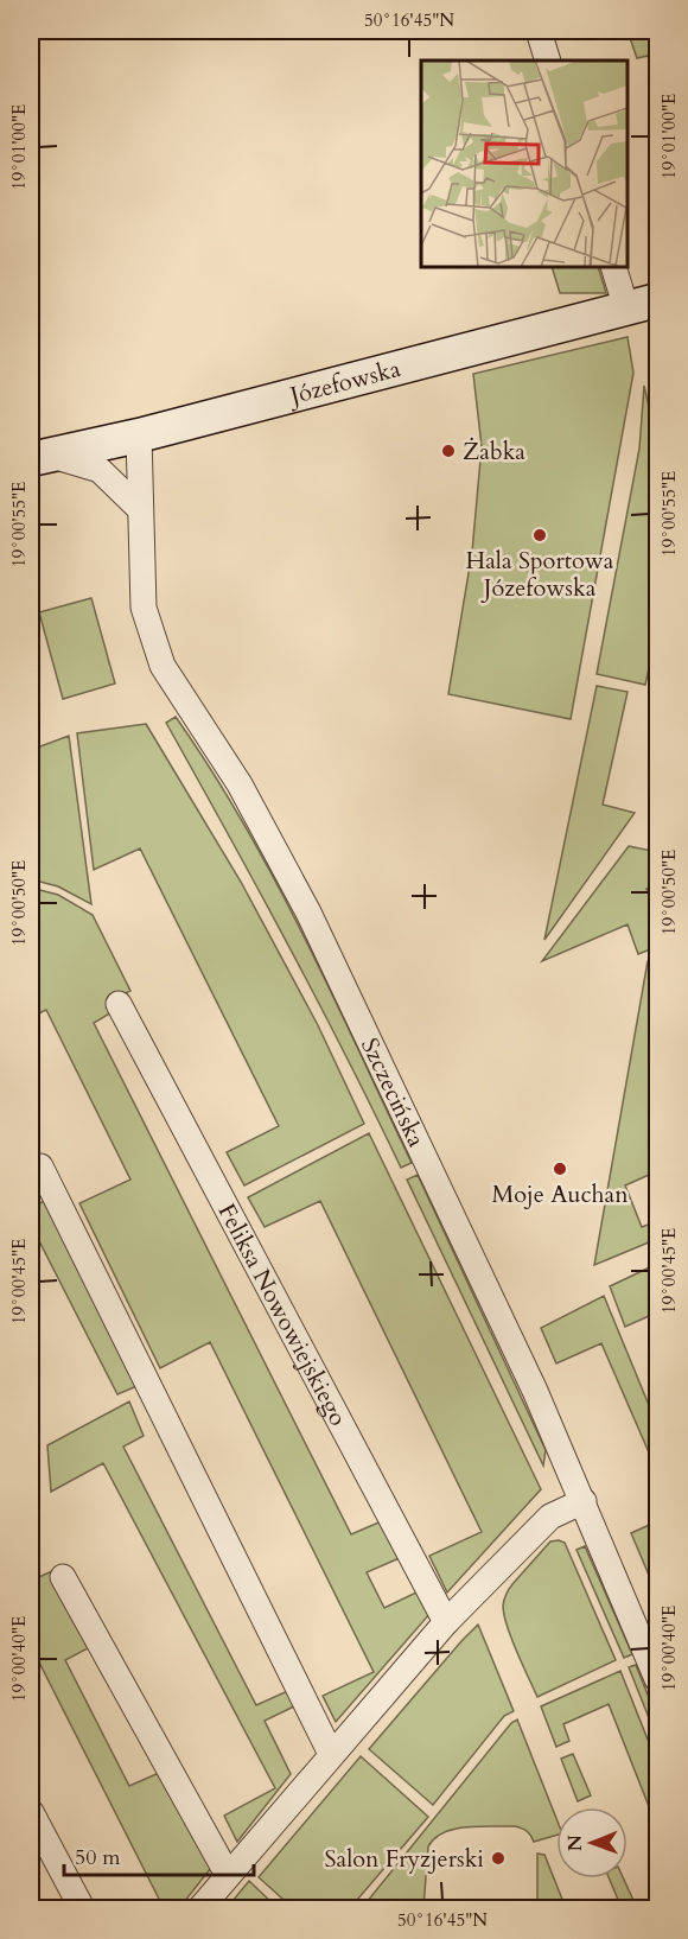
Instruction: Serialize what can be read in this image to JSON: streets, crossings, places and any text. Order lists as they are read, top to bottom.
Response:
{
  "streets": {
    "street": ["Józefowska", "Szczecińska", "Feliksa Nowowiejskiego"]
  },
  "crossings": [
    ["Józefowska", "Szczecińska"]
  ],
  "places": [
    "Żabka",
    "Hala Sportowa Józefowska",
    "Moje Auchan",
    "Salon Fryzjerski"
  ],
  "scale_bar": "50 m",
  "north": "left",
  "coordinates": [
    "50°16'45\"N",
    "19°01'00\"E",
    "19°00'55\"E",
    "19°00'50\"E",
    "19°00'45\"E",
    "19°00'40\"E"
  ]
}
